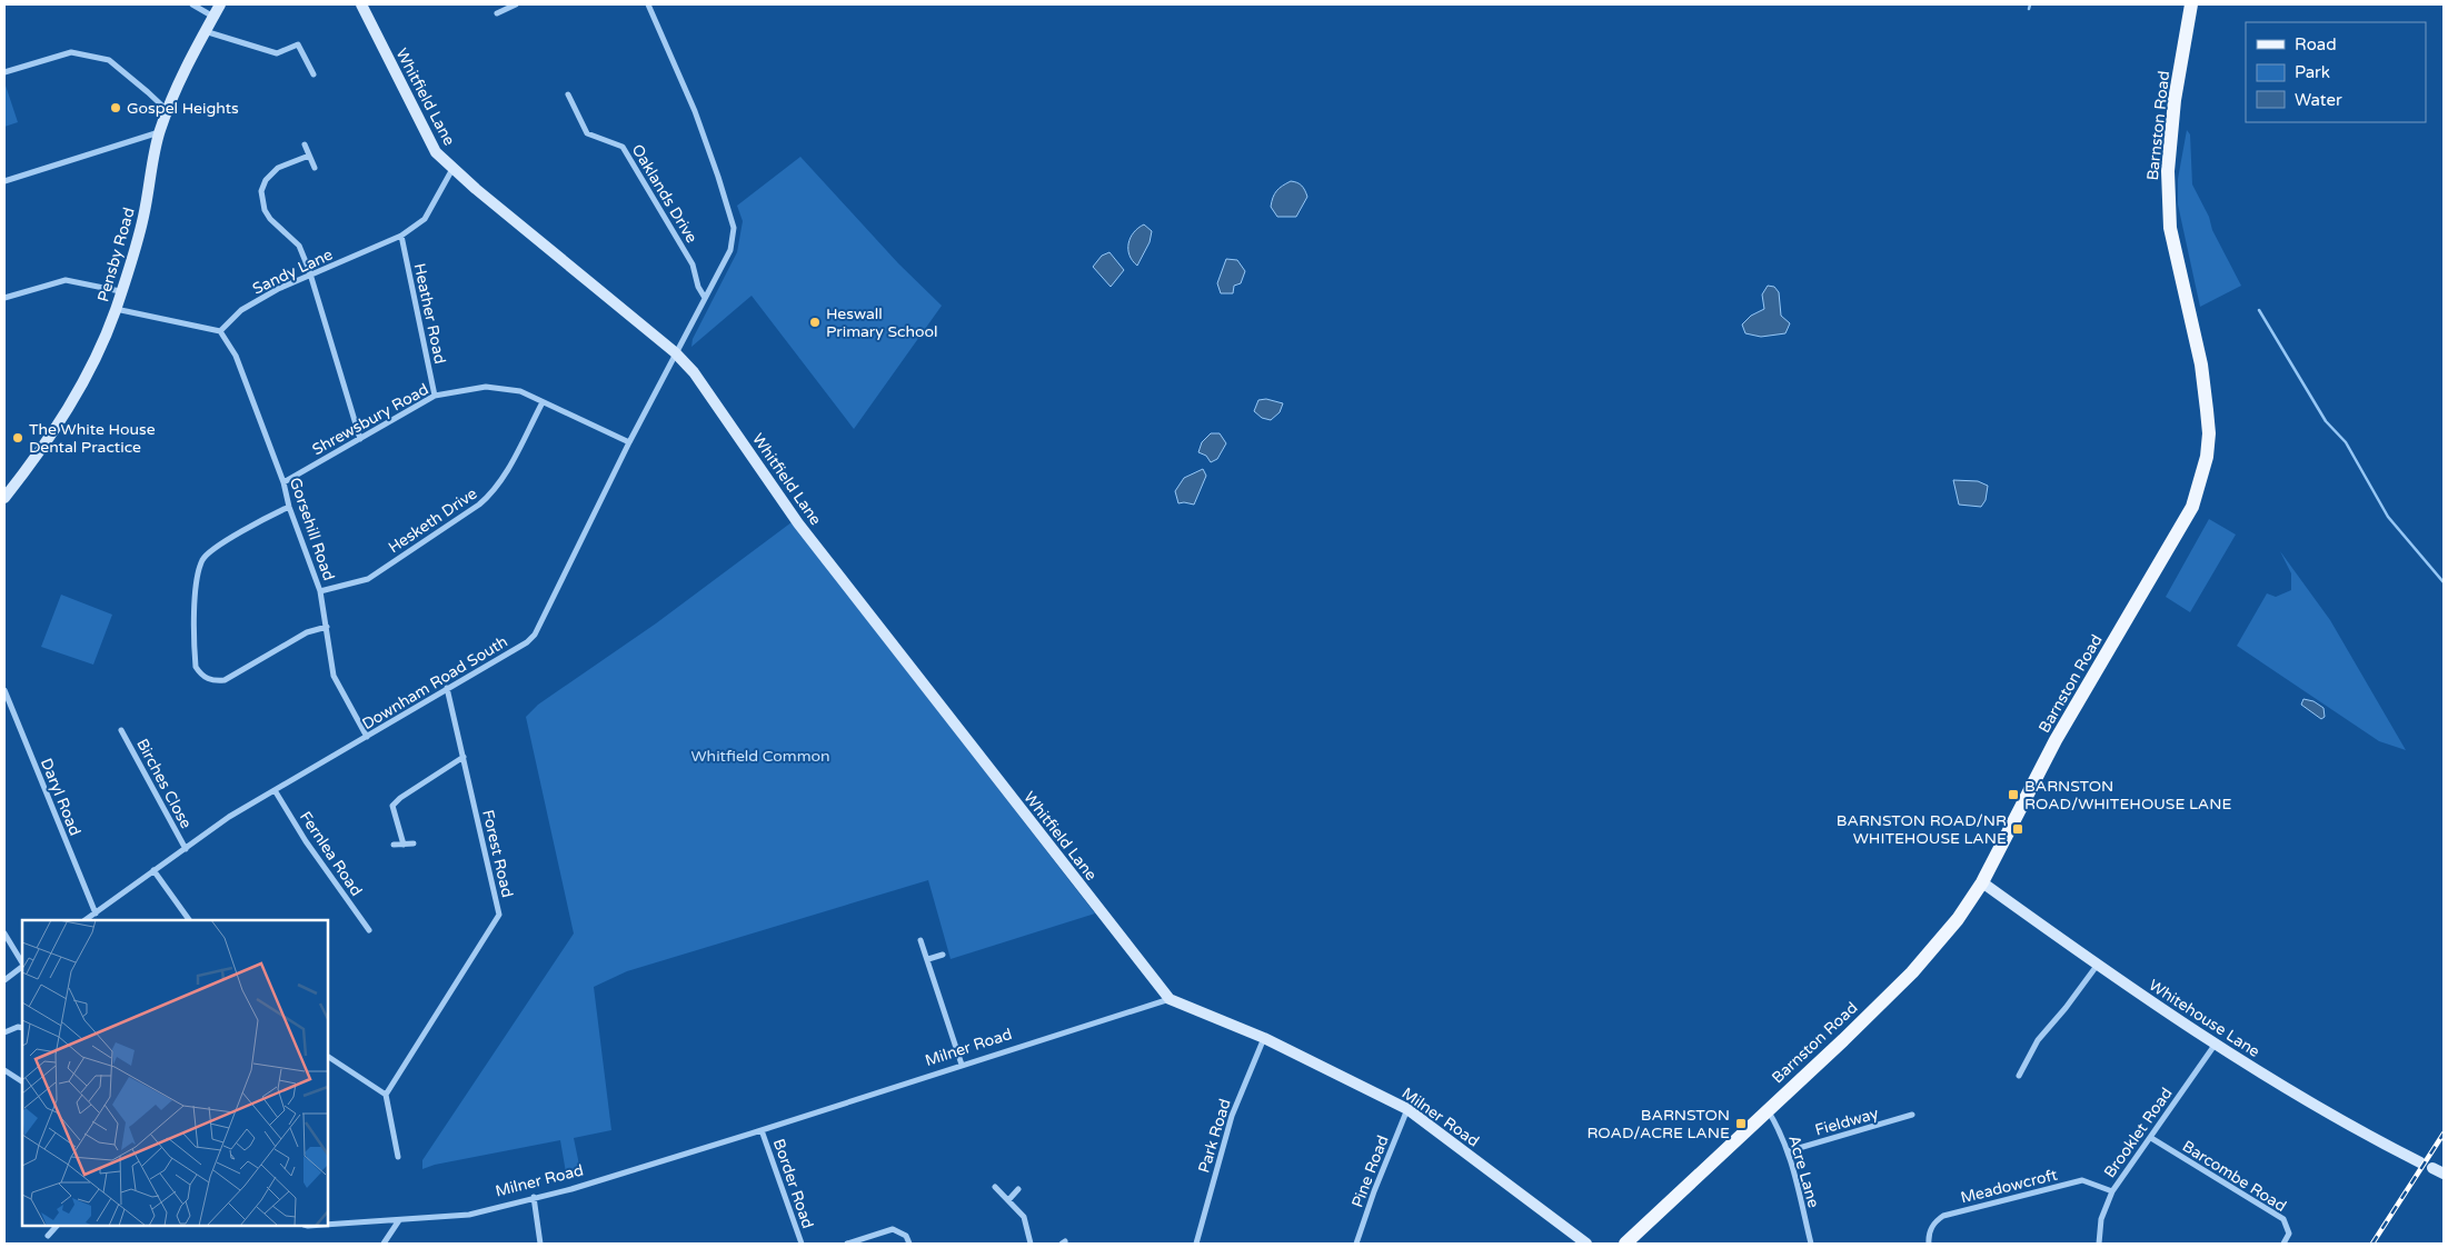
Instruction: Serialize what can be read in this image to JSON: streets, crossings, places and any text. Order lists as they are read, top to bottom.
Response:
{
  "streets": {
    "main road": ["Barnston Road"],
    "street": [
      "Whitfield Lane",
      "Oaklands Drive",
      "Pensby Road",
      "Sandy Lane",
      "Heather Road",
      "Shrewsbury Road",
      "Hesketh Drive",
      "Gorsehill Road",
      "Downham Road South",
      "Birches Close",
      "Daryl Road",
      "Fernlea Road",
      "Forest Road",
      "Whitehouse Lane",
      "Milner Road",
      "Fieldway",
      "Brooklet Road",
      "Park Road",
      "Pine Road",
      "Acre Lane",
      "Barcombe Road",
      "Border Road",
      "Meadowcroft"
    ]
  },
  "crossings": [
    ["Whitfield Lane", "Sandy Lane"],
    ["Whitfield Lane", "Downham Road South"],
    ["Whitfield Lane", "Milner Road"],
    ["Barnston Road", "Whitehouse Lane"],
    ["Barnston Road", "Acre Lane"],
    ["Oaklands Drive", "Downham Road South"],
    ["Sandy Lane", "Heather Road"],
    ["Sandy Lane", "Gorsehill Road"],
    ["Heather Road", "Shrewsbury Road"],
    ["Shrewsbury Road", "Hesketh Drive"],
    ["Shrewsbury Road", "Gorsehill Road"],
    ["Shrewsbury Road", "Downham Road South"],
    ["Hesketh Drive", "Gorsehill Road"],
    ["Gorsehill Road", "Downham Road South"],
    ["Downham Road South", "Birches Close"],
    ["Downham Road South", "Daryl Road"],
    ["Downham Road South", "Fernlea Road"],
    ["Downham Road South", "Forest Road"],
    ["Whitehouse Lane", "Brooklet Road"],
    ["Milner Road", "Park Road"],
    ["Milner Road", "Pine Road"],
    ["Milner Road", "Border Road"],
    ["Fieldway", "Acre Lane"],
    ["Brooklet Road", "Barcombe Road"],
    ["Brooklet Road", "Meadowcroft"]
  ],
  "parks": ["Whitfield Common"],
  "places": {
    "other": ["Gospel Heights", "Heswall Primary School", "The White House Dental Practice"],
    "transit": ["BARNSTON ROAD/WHITEHOUSE LANE", "BARNSTON ROAD/NR WHITEHOUSE LANE", "BARNSTON ROAD/ACRE LANE"]
  },
  "legend": ["Road", "Park", "Water"]
}
